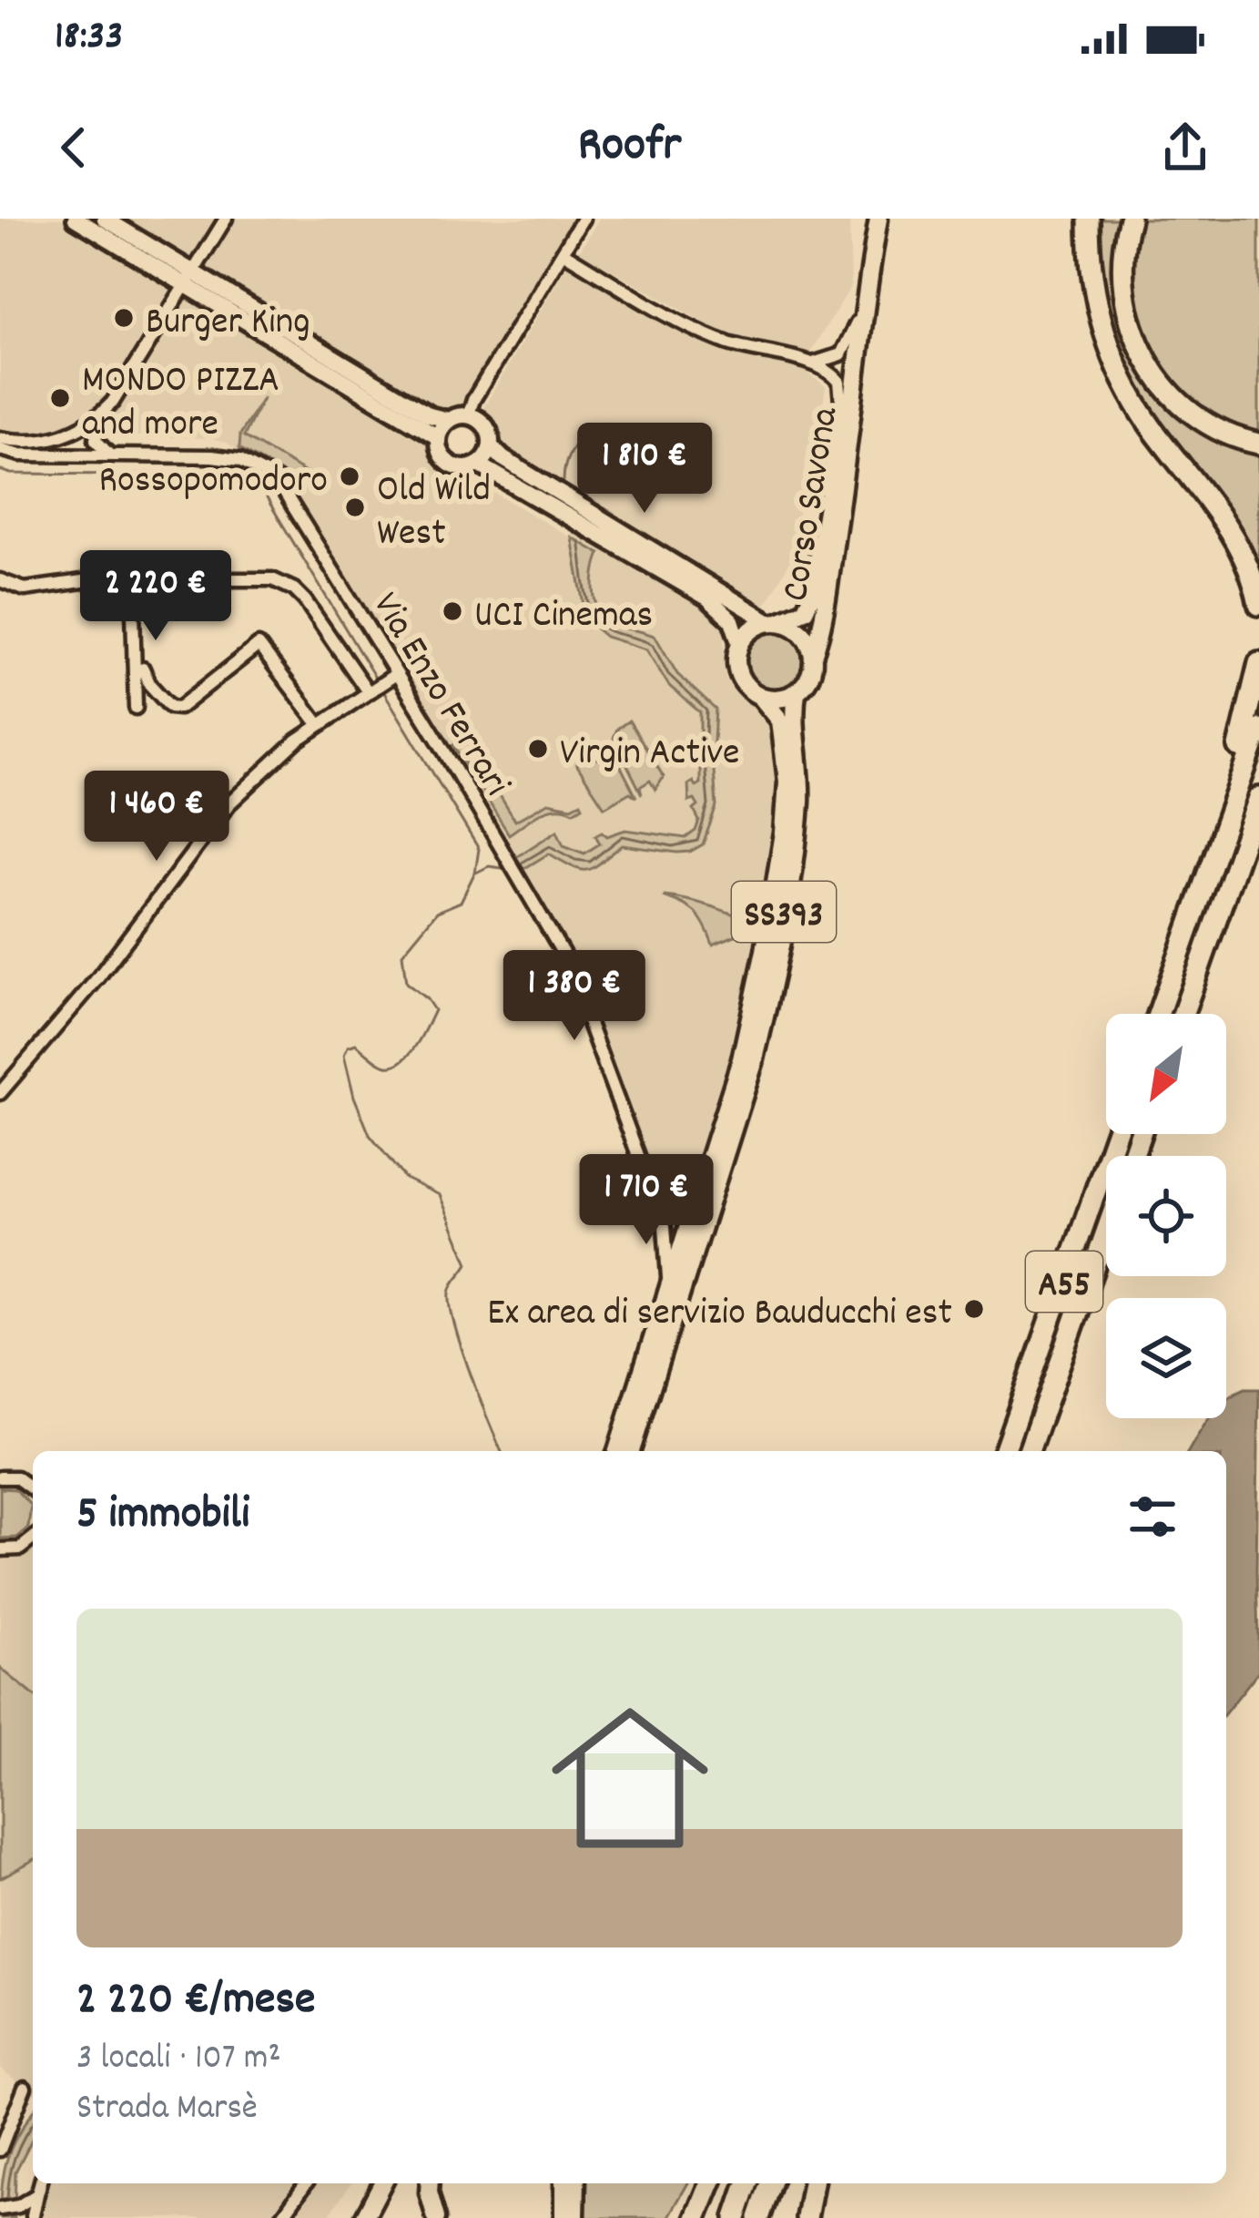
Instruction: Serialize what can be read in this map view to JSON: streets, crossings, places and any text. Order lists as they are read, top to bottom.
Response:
{
  "streets": {
    "highway": ["A55"],
    "main road": ["Corso Savona", "SS393"],
    "street": ["Via Enzo Ferrari"]
  },
  "crossings": [
    ["Corso Savona", "Via Enzo Ferrari"]
  ],
  "places": [
    "Burger King",
    "MONDO PIZZA and more",
    "Rossopomodoro",
    "Old Wild West",
    "UCI Cinemas",
    "Virgin Active",
    "Ex area di servizio Bauducchi est"
  ],
  "north": "bottom left",
  "page": {
    "status": "18:33",
    "header": "Roofr",
    "price": [
      "1 810 €",
      "2 220 €",
      "1 460 €",
      "1 380 €",
      "1 710 €"
    ],
    "heading": "5 immobili",
    "list": [
      {
        "name": "2 220 €/mese",
        "note": "3 locali · 107 m² · Strada Marsè"
      }
    ]
  }
}
